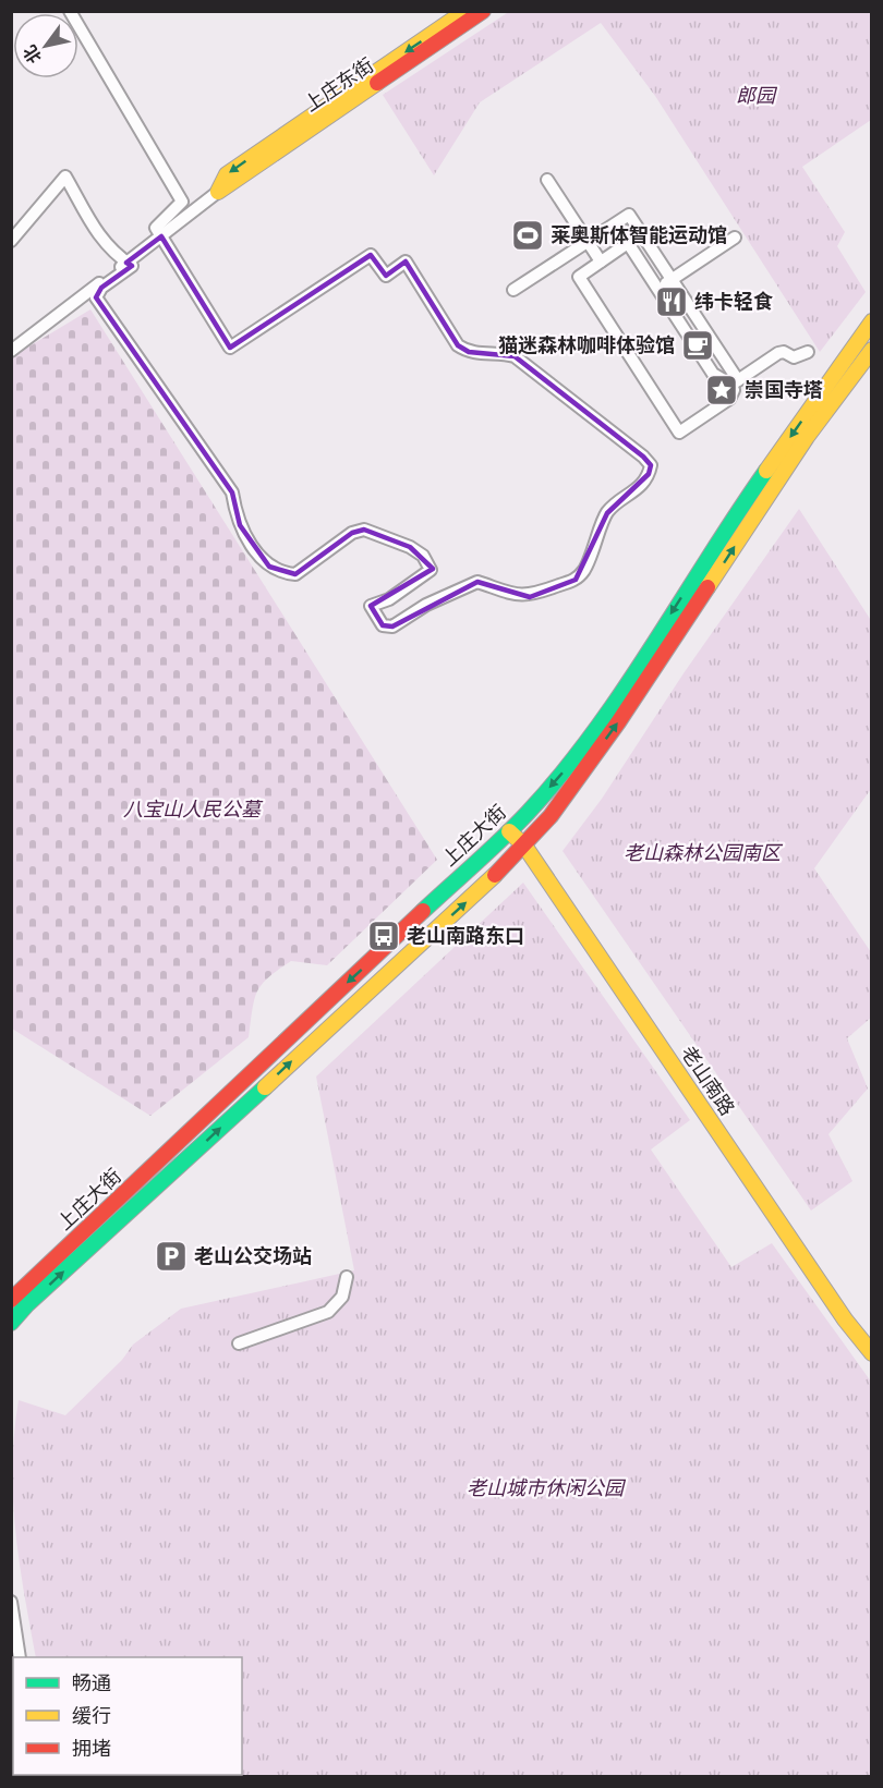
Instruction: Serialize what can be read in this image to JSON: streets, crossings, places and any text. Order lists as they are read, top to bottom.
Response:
{
  "streets": {
    "main road": ["上庄东街", "上庄大街", "老山南路"]
  },
  "crossings": [
    ["上庄大街", "老山南路"]
  ],
  "parks": [
    "郎园",
    "八宝山人民公墓",
    "老山森林公园南区",
    "老山城市休闲公园"
  ],
  "places": {
    "sports": ["莱奥斯体智能运动馆"],
    "restaurant": ["纬卡轻食"],
    "cafe": ["猫迷森林咖啡体验馆"],
    "place": ["崇国寺塔"],
    "bus stop": ["老山南路东口"],
    "parking": ["老山公交场站"]
  },
  "legend": ["畅通", "缓行", "拥堵"],
  "north": "bottom left"
}
